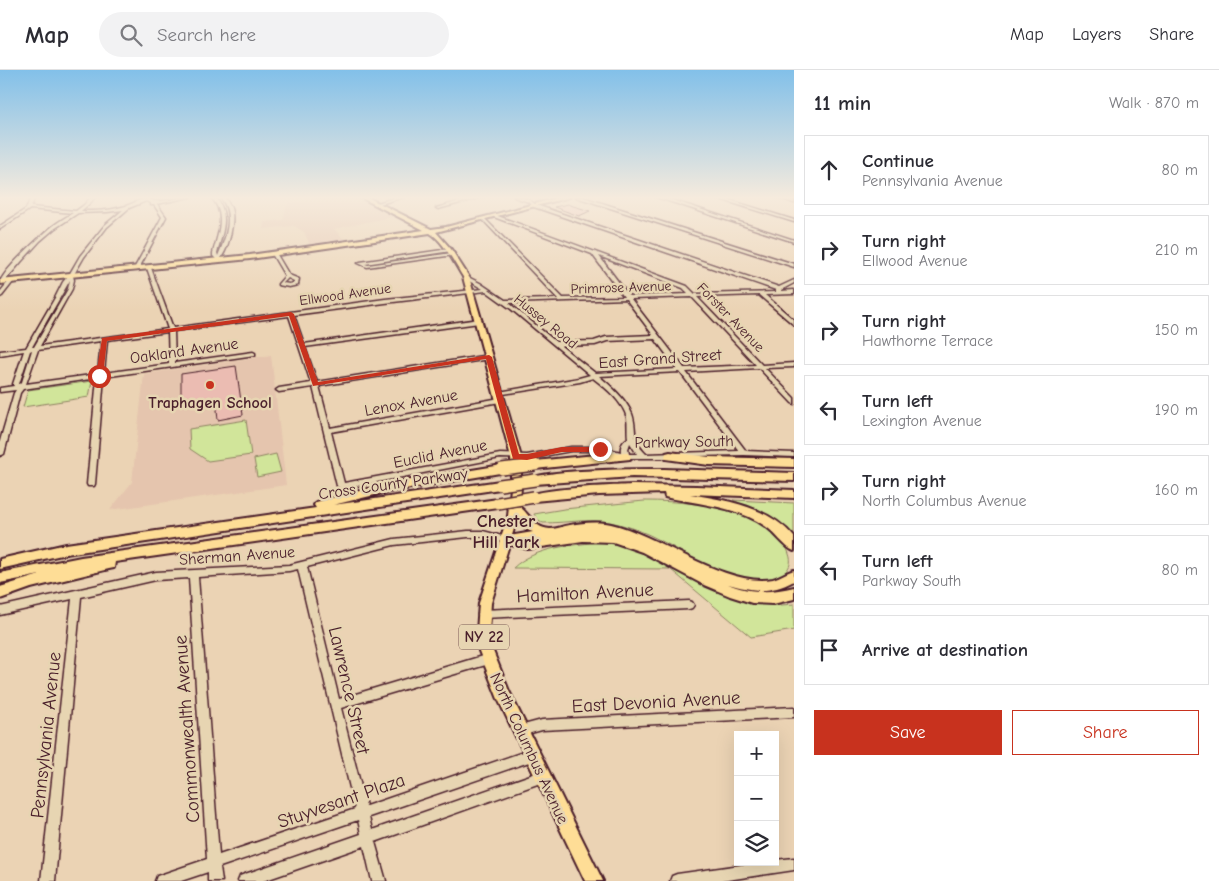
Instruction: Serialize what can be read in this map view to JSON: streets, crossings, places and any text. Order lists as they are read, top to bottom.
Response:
{
  "streets": {
    "highway": ["Cross County Parkway"],
    "main road": ["NY 22", "North Columbus Avenue"],
    "street": [
      "Primrose Avenue",
      "Ellwood Avenue",
      "Forster Avenue",
      "Hussey Road",
      "Oakland Avenue",
      "East Grand Street",
      "Lenox Avenue",
      "Parkway South",
      "Euclid Avenue",
      "Sherman Avenue",
      "Hamilton Avenue",
      "Lawrence Street",
      "East Devonia Avenue",
      "Commonwealth Avenue",
      "Pennsylvania Avenue",
      "Stuyvesant Plaza"
    ]
  },
  "crossings": [
    ["Primrose Avenue", "Forster Avenue"],
    ["Primrose Avenue", "Hussey Road"],
    ["Ellwood Avenue", "Hussey Road"],
    ["Ellwood Avenue", "North Columbus Avenue"],
    ["Forster Avenue", "East Grand Street"],
    ["Hussey Road", "East Grand Street"],
    ["Hussey Road", "Parkway South"],
    ["Hussey Road", "North Columbus Avenue"],
    ["East Grand Street", "Lenox Avenue"],
    ["East Grand Street", "North Columbus Avenue"],
    ["Lenox Avenue", "Euclid Avenue"],
    ["Lenox Avenue", "North Columbus Avenue"],
    ["Parkway South", "Euclid Avenue"],
    ["Parkway South", "North Columbus Avenue"],
    ["Euclid Avenue", "North Columbus Avenue"],
    ["Sherman Avenue", "Lawrence Street"],
    ["Sherman Avenue", "Commonwealth Avenue"],
    ["Sherman Avenue", "Pennsylvania Avenue"],
    ["Sherman Avenue", "North Columbus Avenue"],
    ["Hamilton Avenue", "North Columbus Avenue"],
    ["Lawrence Street", "Stuyvesant Plaza"],
    ["East Devonia Avenue", "North Columbus Avenue"],
    ["Commonwealth Avenue", "Stuyvesant Plaza"],
    ["North Columbus Avenue", "Stuyvesant Plaza"]
  ],
  "districts": ["Chester Hill Park"],
  "places": ["Traphagen School"],
  "page": {
    "header": "Map",
    "search": "Search here",
    "nav": ["Map", "Layers", "Share"],
    "heading": ["11 min", "Walk · 870 m"],
    "list": [
      ["Continue", "Pennsylvania Avenue", "80 m"],
      ["Turn right", "Ellwood Avenue", "210 m"],
      ["Turn right", "Hawthorne Terrace", "150 m"],
      ["Turn left", "Lexington Avenue", "190 m"],
      ["Turn right", "North Columbus Avenue", "160 m"],
      ["Turn left", "Parkway South", "80 m"],
      "Arrive at destination"
    ],
    "buttons": ["Save", "Share"],
    "map_buttons": ["+", "−"]
  }
}
